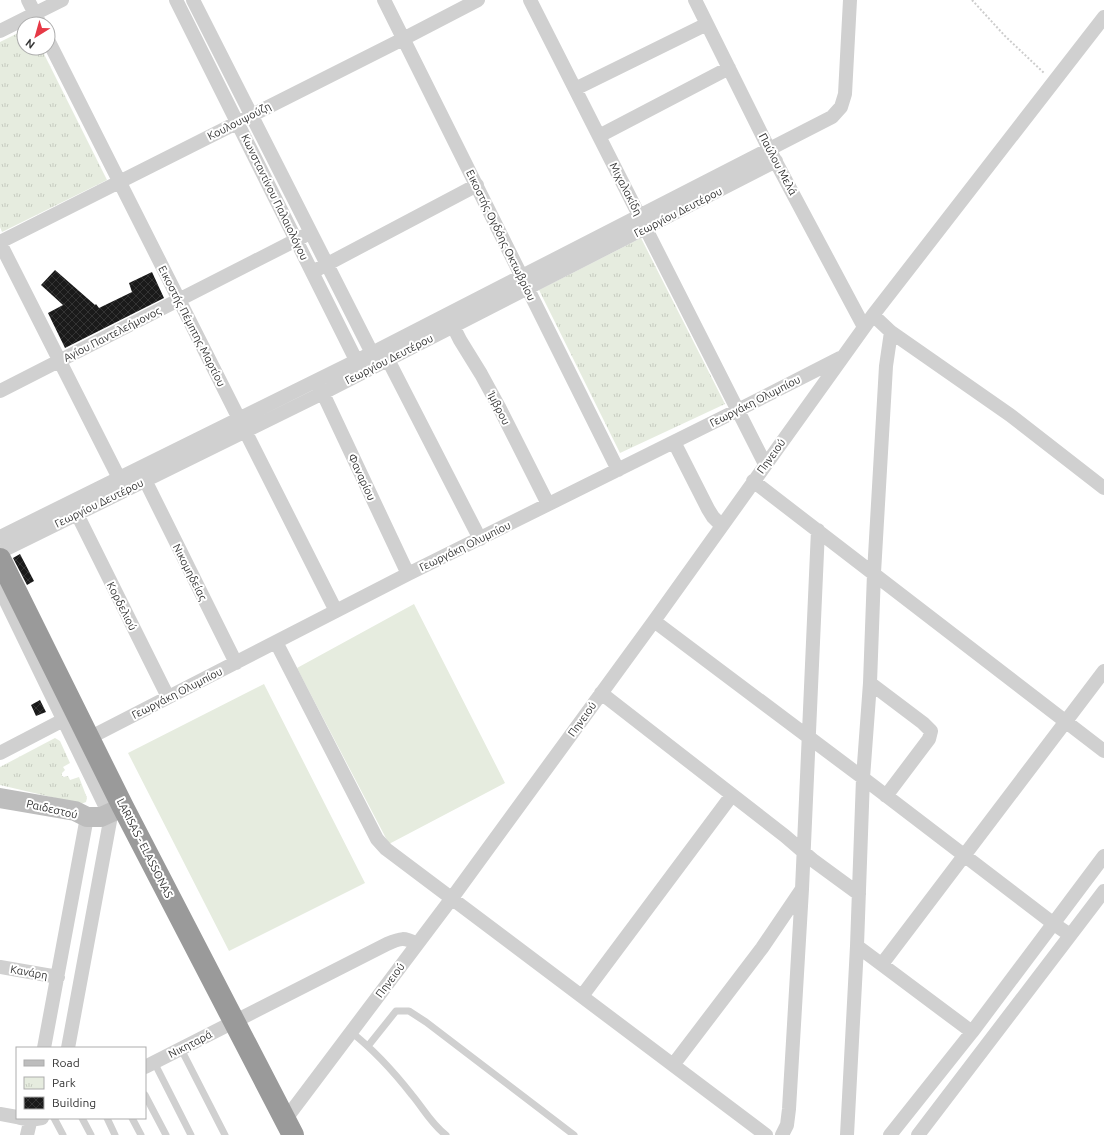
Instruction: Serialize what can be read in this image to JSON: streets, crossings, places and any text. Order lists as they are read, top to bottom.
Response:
{
  "streets": {
    "highway": ["LARISAS - ELASSONAS"],
    "street": [
      "Κουλουψούζη",
      "Παύλου Μελά",
      "Μιχαλακίδη",
      "Κωνσταντίνου Παλαιολόγου",
      "Γεωργίου Δευτέρου",
      "Εικοστής Ογδόης Οκτωβρίου",
      "Εικοστής Πέμπτης Μαρτίου",
      "Αγίου Παντελεήμονος",
      "Γεωργάκη Ολυμπίου",
      "Ίμβρου",
      "Πηνειού",
      "Φαναρίου",
      "Νικομηδείας",
      "Κορδελιού",
      "Ραιδεστού",
      "Κανάρη",
      "Νικηταρά"
    ]
  },
  "crossings": [
    ["Κουλουψούζη", "Κωνσταντίνου Παλαιολόγου"],
    ["Κουλουψούζη", "Εικοστής Ογδόης Οκτωβρίου"],
    ["Κουλουψούζη", "Εικοστής Πέμπτης Μαρτίου"],
    ["Παύλου Μελά", "Γεωργίου Δευτέρου"],
    ["Παύλου Μελά", "Πηνειού"],
    ["Μιχαλακίδη", "Γεωργίου Δευτέρου"],
    ["Μιχαλακίδη", "Γεωργάκη Ολυμπίου"],
    ["Μιχαλακίδη", "Πηνειού"],
    ["Κωνσταντίνου Παλαιολόγου", "Γεωργίου Δευτέρου"],
    ["Κωνσταντίνου Παλαιολόγου", "Αγίου Παντελεήμονος"],
    ["Κωνσταντίνου Παλαιολόγου", "Γεωργάκη Ολυμπίου"],
    ["Γεωργίου Δευτέρου", "Εικοστής Ογδόης Οκτωβρίου"],
    ["Γεωργίου Δευτέρου", "Εικοστής Πέμπτης Μαρτίου"],
    ["Γεωργίου Δευτέρου", "Ίμβρου"],
    ["Γεωργίου Δευτέρου", "Φαναρίου"],
    ["Γεωργίου Δευτέρου", "Νικομηδείας"],
    ["Γεωργίου Δευτέρου", "Κορδελιού"],
    ["Γεωργίου Δευτέρου", "LARISAS - ELASSONAS"],
    ["Εικοστής Ογδόης Οκτωβρίου", "Γεωργάκη Ολυμπίου"],
    ["Εικοστής Πέμπτης Μαρτίου", "Αγίου Παντελεήμονος"],
    ["Εικοστής Πέμπτης Μαρτίου", "Γεωργάκη Ολυμπίου"],
    ["Γεωργάκη Ολυμπίου", "Ίμβρου"],
    ["Γεωργάκη Ολυμπίου", "Πηνειού"],
    ["Γεωργάκη Ολυμπίου", "Φαναρίου"],
    ["Γεωργάκη Ολυμπίου", "Νικομηδείας"],
    ["Γεωργάκη Ολυμπίου", "Κορδελιού"],
    ["Γεωργάκη Ολυμπίου", "LARISAS - ELASSONAS"],
    ["Πηνειού", "LARISAS - ELASSONAS"],
    ["Πηνειού", "Νικηταρά"],
    ["LARISAS - ELASSONAS", "Νικηταρά"]
  ],
  "legend": ["Road", "Park", "Building"],
  "north": "bottom left"
}
